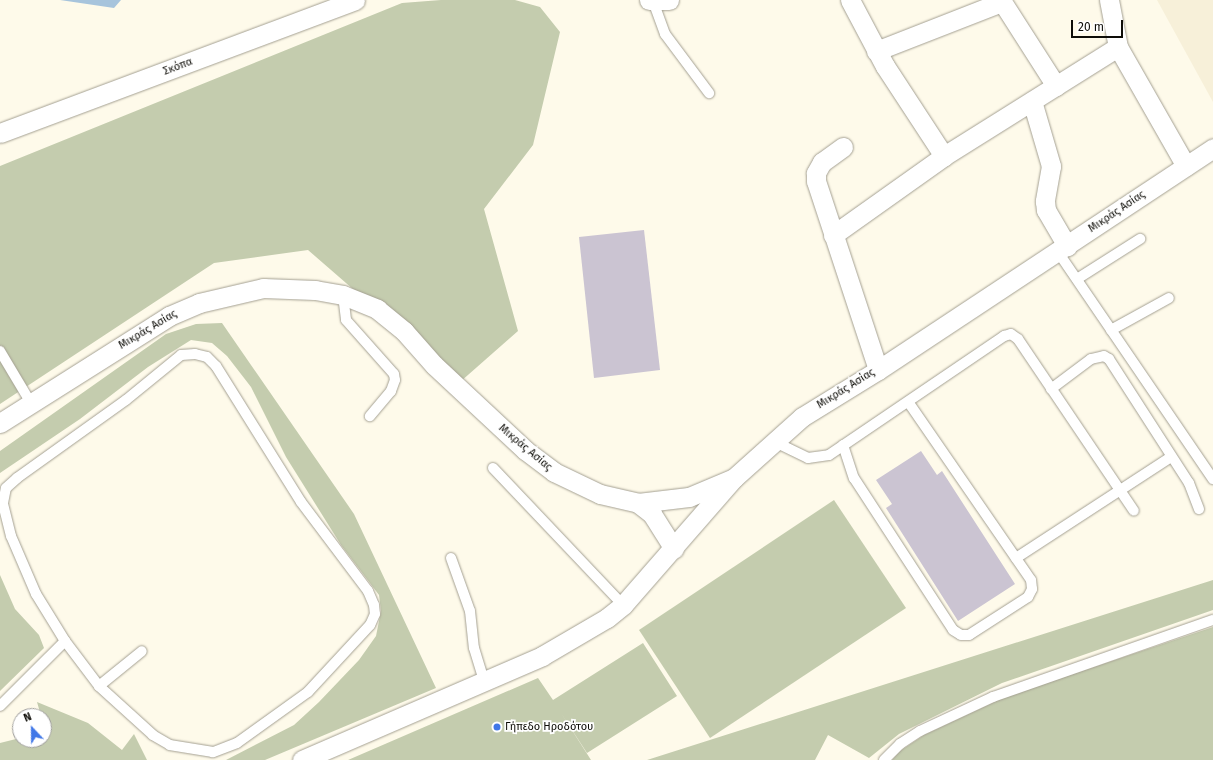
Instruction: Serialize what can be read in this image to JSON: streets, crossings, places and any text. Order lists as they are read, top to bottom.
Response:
{
  "streets": {
    "street": ["Σκόπα", "Μικράς Ασίας"]
  },
  "places": ["Γήπεδο Ηροδότου"],
  "scale_bar": "20 m",
  "north": "top"
}
